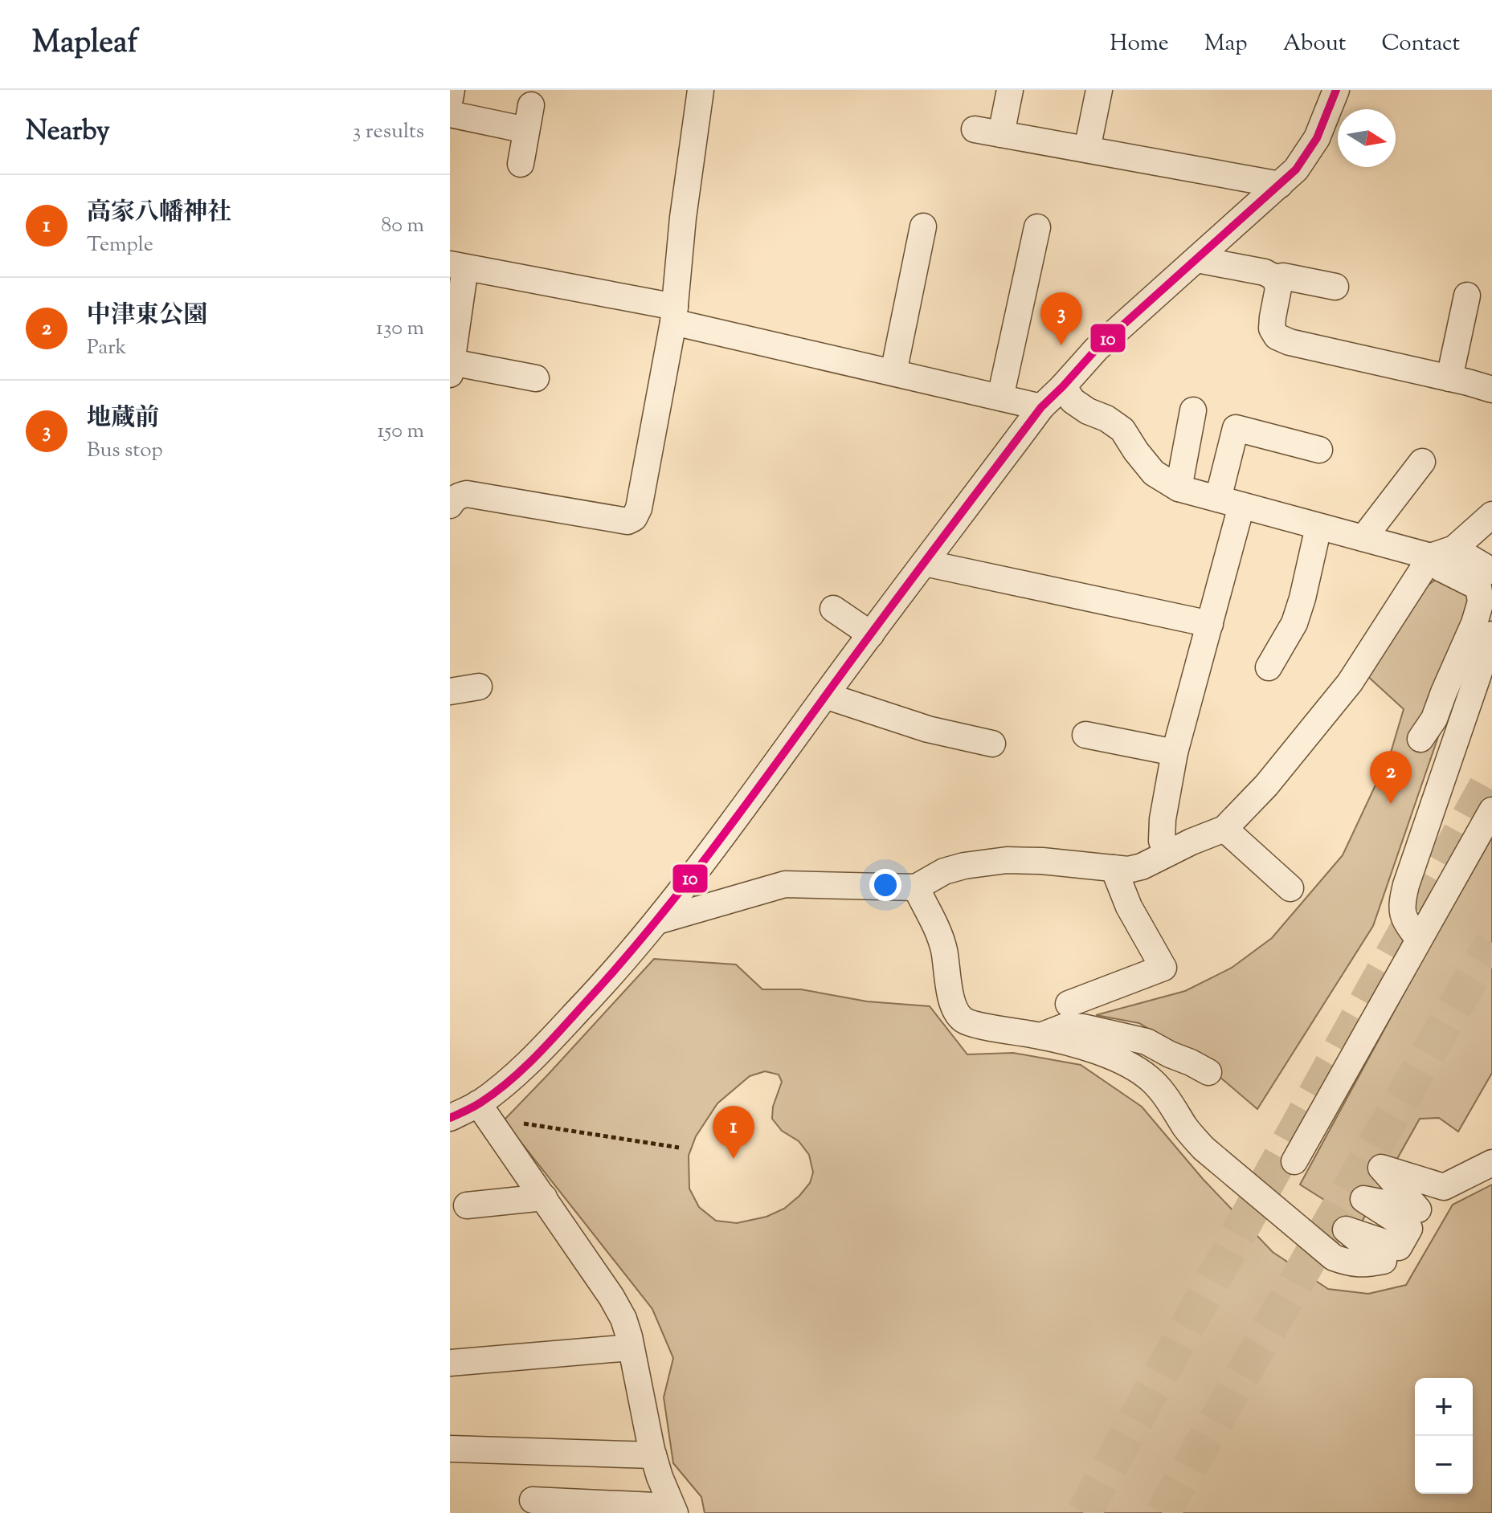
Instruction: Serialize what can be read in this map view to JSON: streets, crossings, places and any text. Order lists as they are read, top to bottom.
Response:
{
  "lines": ["transit line 10"],
  "north": "right",
  "page": {
    "header": "Mapleaf",
    "nav": [
      "Home",
      "Map",
      "About",
      "Contact"
    ],
    "heading": ["Nearby", "3 results"],
    "list": [
      {
        "mark": "1",
        "name": "高家八幡神社",
        "note": "Temple",
        "value": "80 m"
      },
      {
        "mark": "2",
        "name": "中津東公園",
        "note": "Park",
        "value": "130 m"
      },
      {
        "mark": "3",
        "name": "地蔵前",
        "note": "Bus stop",
        "value": "150 m"
      }
    ],
    "pins": ["3", "2", "1"],
    "map_buttons": ["+", "−"]
  }
}
